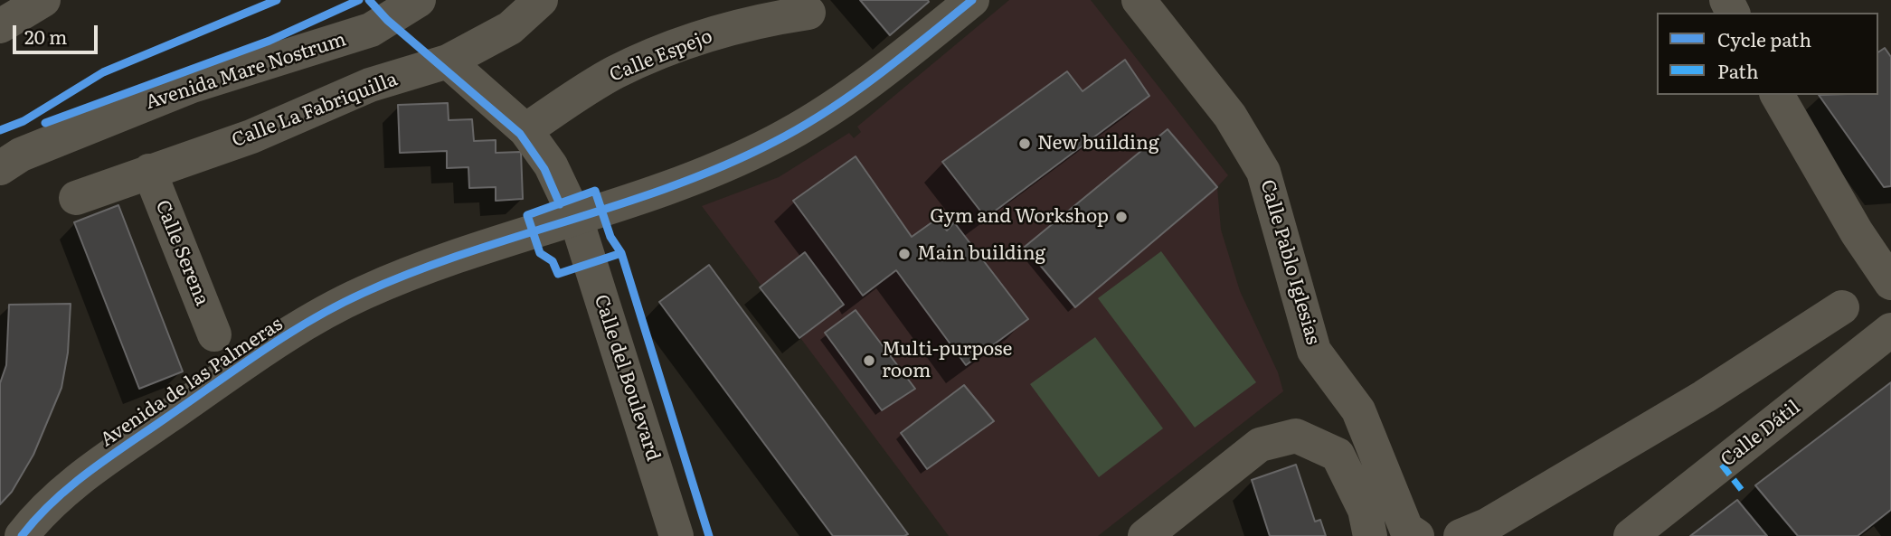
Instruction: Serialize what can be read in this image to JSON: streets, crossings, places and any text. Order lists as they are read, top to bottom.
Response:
{
  "streets": {
    "street": [
      "Calle Espejo",
      "Avenida Mare Nostrum",
      "Calle La Fabriquilla",
      "Calle Serena",
      "Calle Pablo Iglesias",
      "Calle del Boulevard",
      "Avenida de las Palmeras",
      "Calle Dátil"
    ]
  },
  "crossings": [
    ["Calle Espejo", "Calle del Boulevard"],
    ["Calle La Fabriquilla", "Calle Serena"],
    ["Calle La Fabriquilla", "Calle del Boulevard"],
    ["Calle del Boulevard", "Avenida de las Palmeras"]
  ],
  "places": [
    "New building",
    "Gym and Workshop",
    "Main building",
    "Multi-purpose room"
  ],
  "legend": ["Cycle path", "Path"],
  "scale_bar": "20 m"
}
